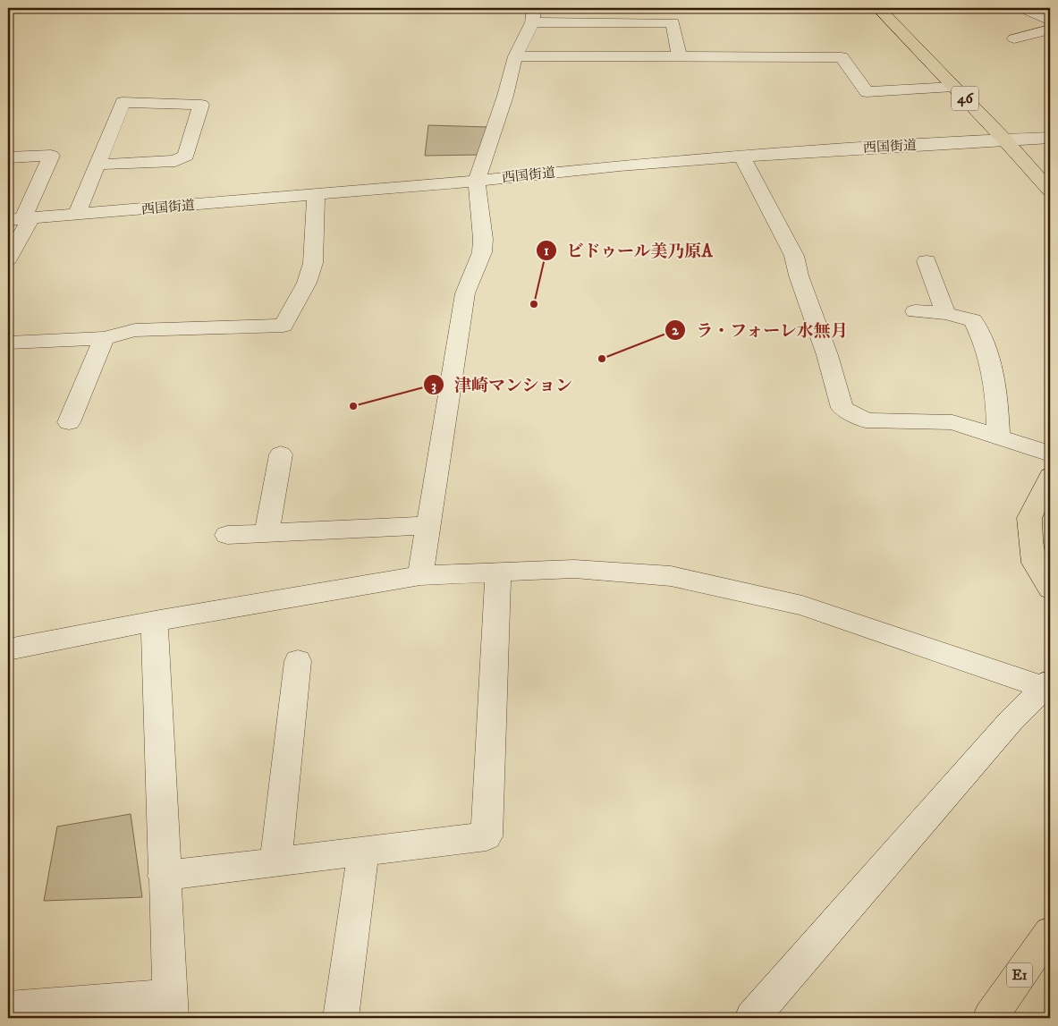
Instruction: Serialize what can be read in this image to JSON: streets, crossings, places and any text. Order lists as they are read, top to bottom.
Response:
{
  "streets": {
    "main road": ["46", "E1"],
    "street": ["西国街道"]
  },
  "crossings": [
    ["46", "西国街道"]
  ],
  "places": ["ビドゥール美乃原A", "ラ・フォーレ水無月", "津崎マンション"]
}
